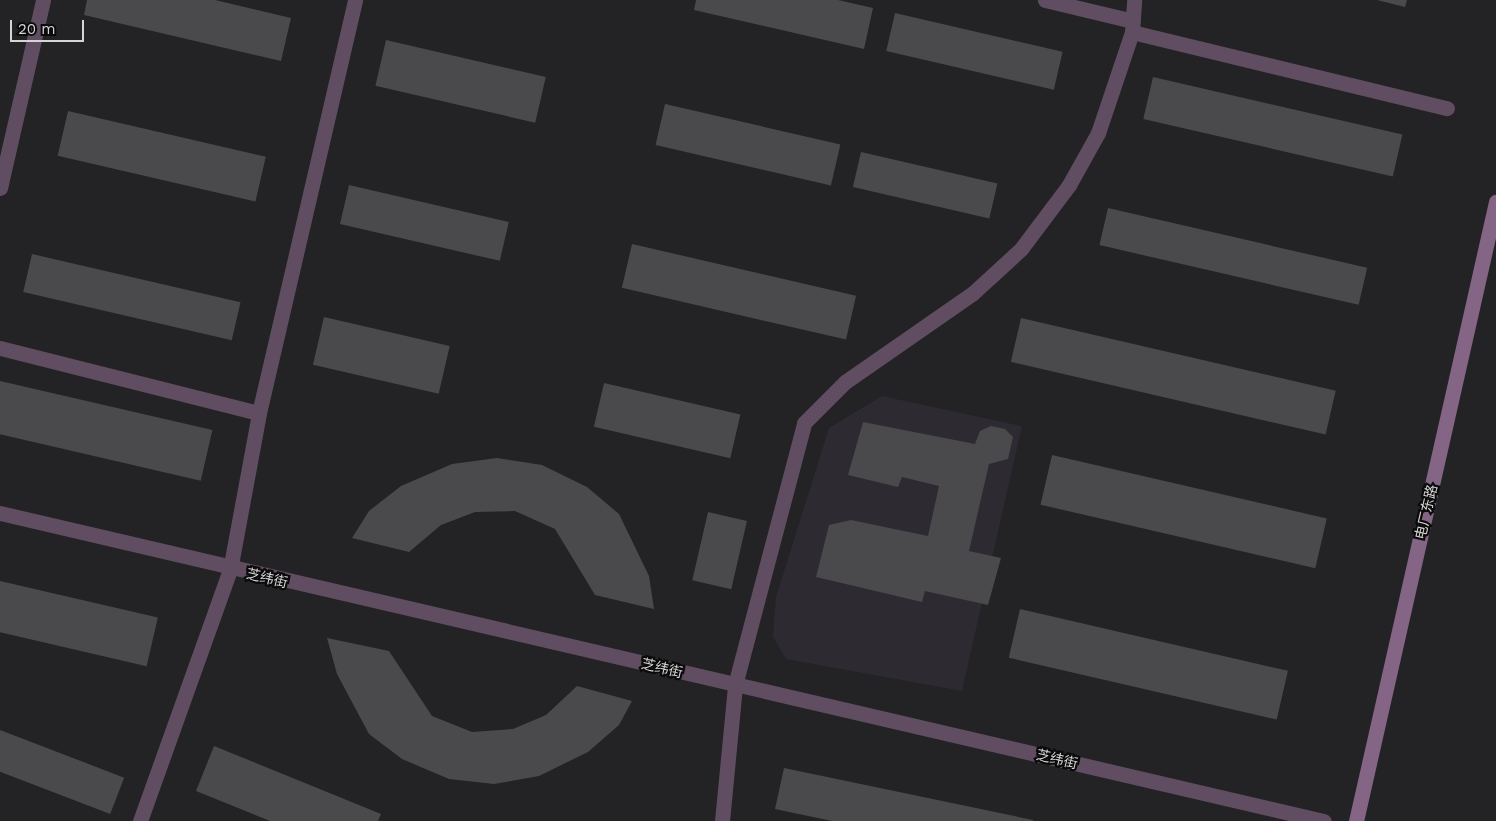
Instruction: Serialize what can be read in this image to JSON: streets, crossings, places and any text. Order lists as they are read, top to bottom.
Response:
{
  "streets": {
    "street": ["电厂东路", "芝纬街"]
  },
  "scale_bar": "20 m"
}
